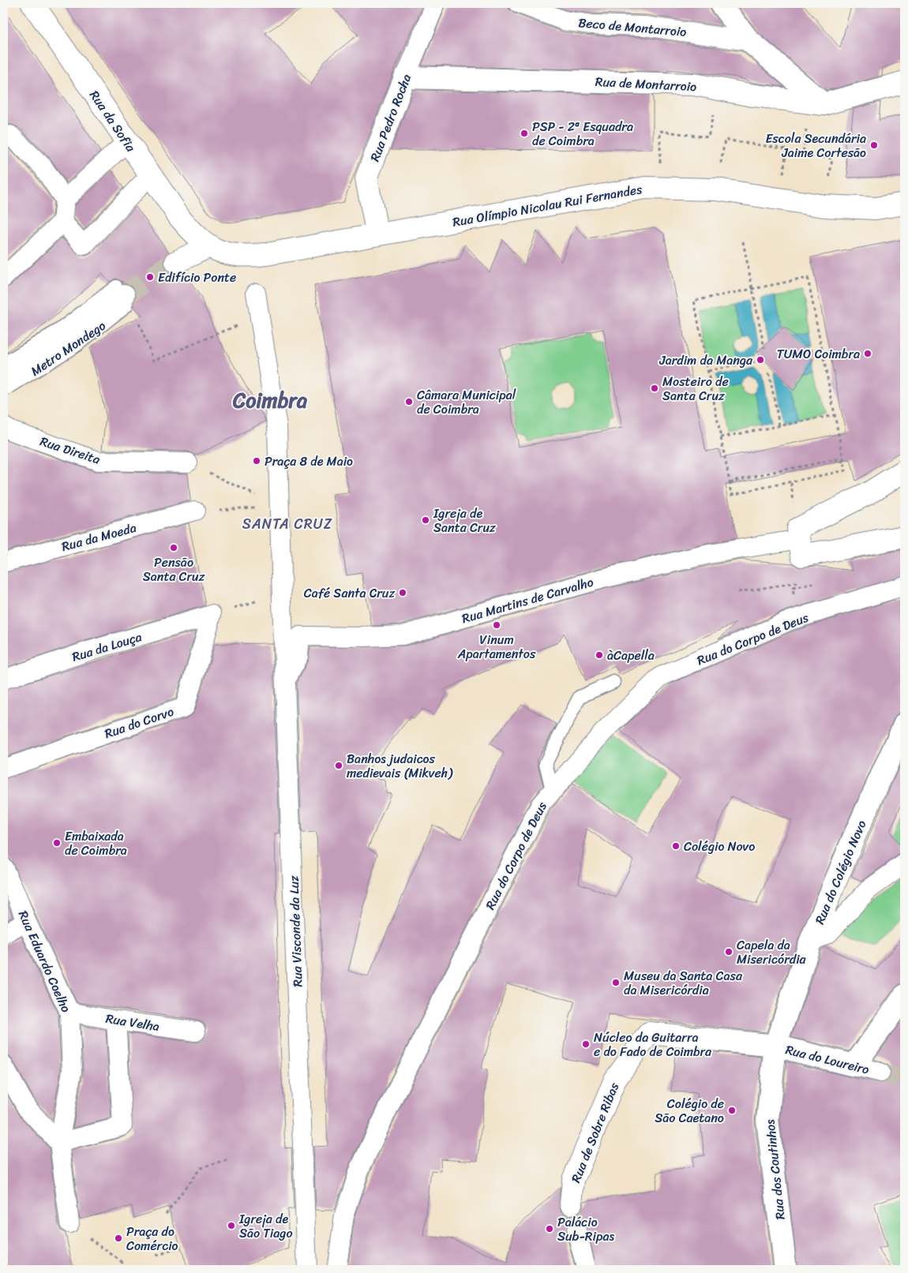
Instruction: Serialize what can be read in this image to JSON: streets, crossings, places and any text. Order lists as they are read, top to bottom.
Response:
{
  "streets": {
    "street": [
      "Beco de Montarroio",
      "Rua de Montarroio",
      "Rua Pedro Rocha",
      "Rua da Sofia",
      "Rua Olímpio Nicolau Rui Fernandes",
      "Rua Direita",
      "Rua da Moeda",
      "Rua Martins de Carvalho",
      "Rua do Corpo de Deus",
      "Rua da Louça",
      "Rua do Corvo",
      "Rua do Colégio Novo",
      "Rua Visconde da Luz",
      "Rua Eduardo Coelho",
      "Rua Velha",
      "Rua do Loureiro",
      "Rua de Sobre Ribas",
      "Rua dos Coutinhos"
    ],
    "lane": ["Metro Mondego"]
  },
  "crossings": [
    ["Rua de Montarroio", "Rua Pedro Rocha"],
    ["Rua Pedro Rocha", "Rua Olímpio Nicolau Rui Fernandes"],
    ["Rua da Sofia", "Rua Olímpio Nicolau Rui Fernandes"],
    ["Rua Martins de Carvalho", "Rua Visconde da Luz"],
    ["Rua da Louça", "Rua do Corvo"],
    ["Rua do Colégio Novo", "Rua do Loureiro"],
    ["Rua do Colégio Novo", "Rua de Sobre Ribas"],
    ["Rua do Colégio Novo", "Rua dos Coutinhos"],
    ["Rua Eduardo Coelho", "Rua Velha"],
    ["Rua do Loureiro", "Rua de Sobre Ribas"],
    ["Rua do Loureiro", "Rua dos Coutinhos"],
    ["Rua de Sobre Ribas", "Rua dos Coutinhos"]
  ],
  "districts": ["Coimbra", "SANTA CRUZ"],
  "places": [
    "PSP - 2ª Esquadra de Coimbra",
    "Escola Secundária Jaime Cortesão",
    "Edifício Ponte",
    "TUMO Coimbra",
    "Jardim da Manga",
    "Mosteiro de Santa Cruz",
    "Câmara Municipal de Coimbra",
    "Praça 8 de Maio",
    "Igreja de Santa Cruz",
    "Pensão Santa Cruz",
    "Café Santa Cruz",
    "Vinum Apartamentos",
    "àCapella",
    "Banhos judaicos medievais (Mikveh)",
    "Embaixada de Coimbra",
    "Colégio Novo",
    "Capela da Misericórdia",
    "Museu da Santa Casa da Misericórdia",
    "Núcleo da Guitarra e do Fado de Coimbra",
    "Colégio de São Caetano",
    "Igreja de São Tiago",
    "Palácio Sub-Ripas",
    "Praça do Comércio"
  ]
}
